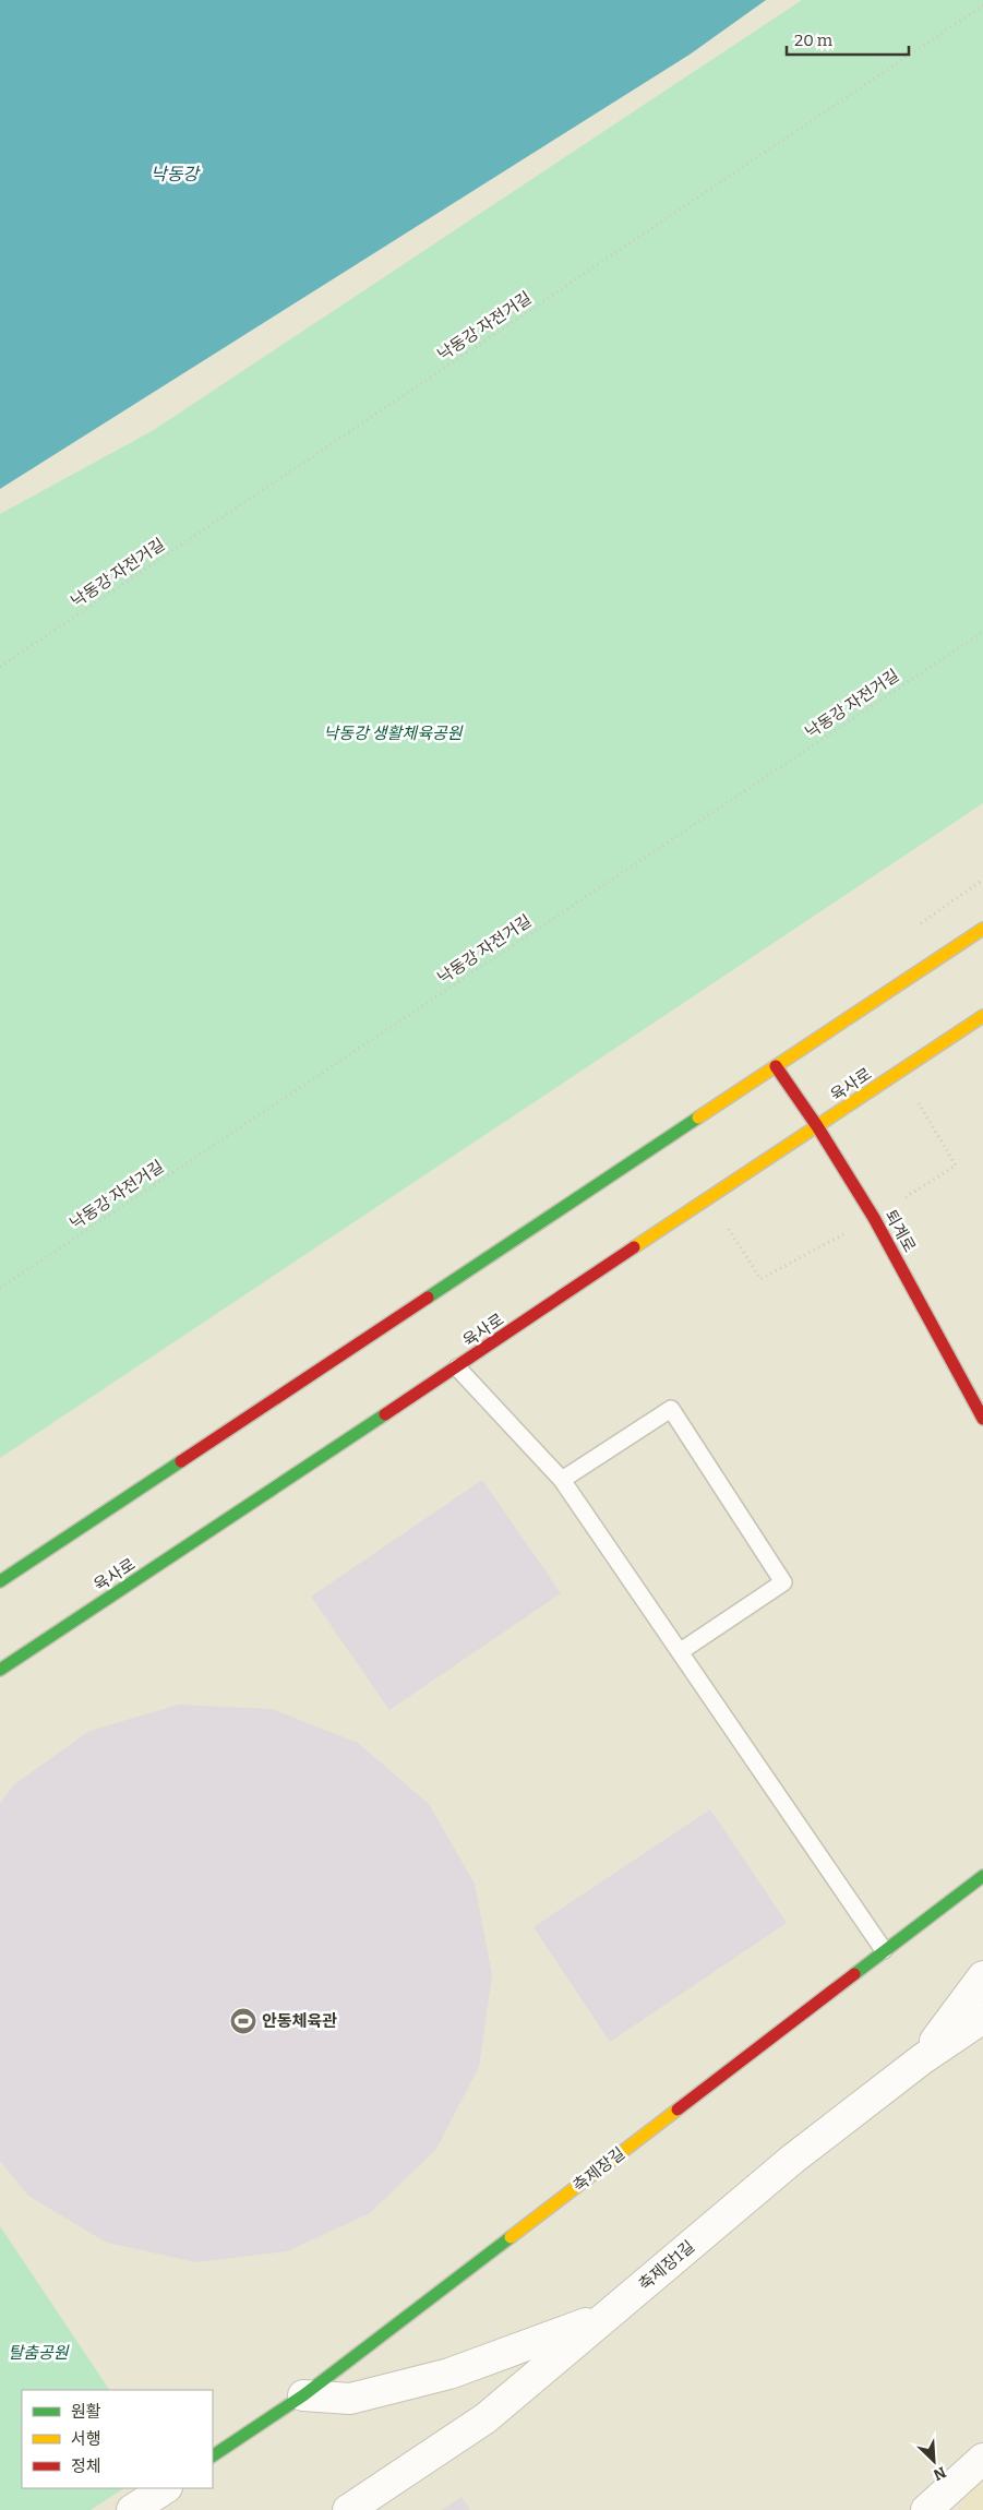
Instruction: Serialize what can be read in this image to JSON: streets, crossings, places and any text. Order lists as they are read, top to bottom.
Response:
{
  "streets": {
    "street": [
      "육사로",
      "퇴계로",
      "축제장길",
      "축제장1길"
    ],
    "path": ["낙동강 자전거길"]
  },
  "crossings": [
    ["육사로", "퇴계로"]
  ],
  "water": ["낙동강"],
  "parks": ["낙동강 생활체육공원", "탈춤공원"],
  "places": {
    "sports": ["안동체육관"]
  },
  "legend": ["원활", "서행", "정체"],
  "scale_bar": "20 m",
  "north": "bottom right"
}
